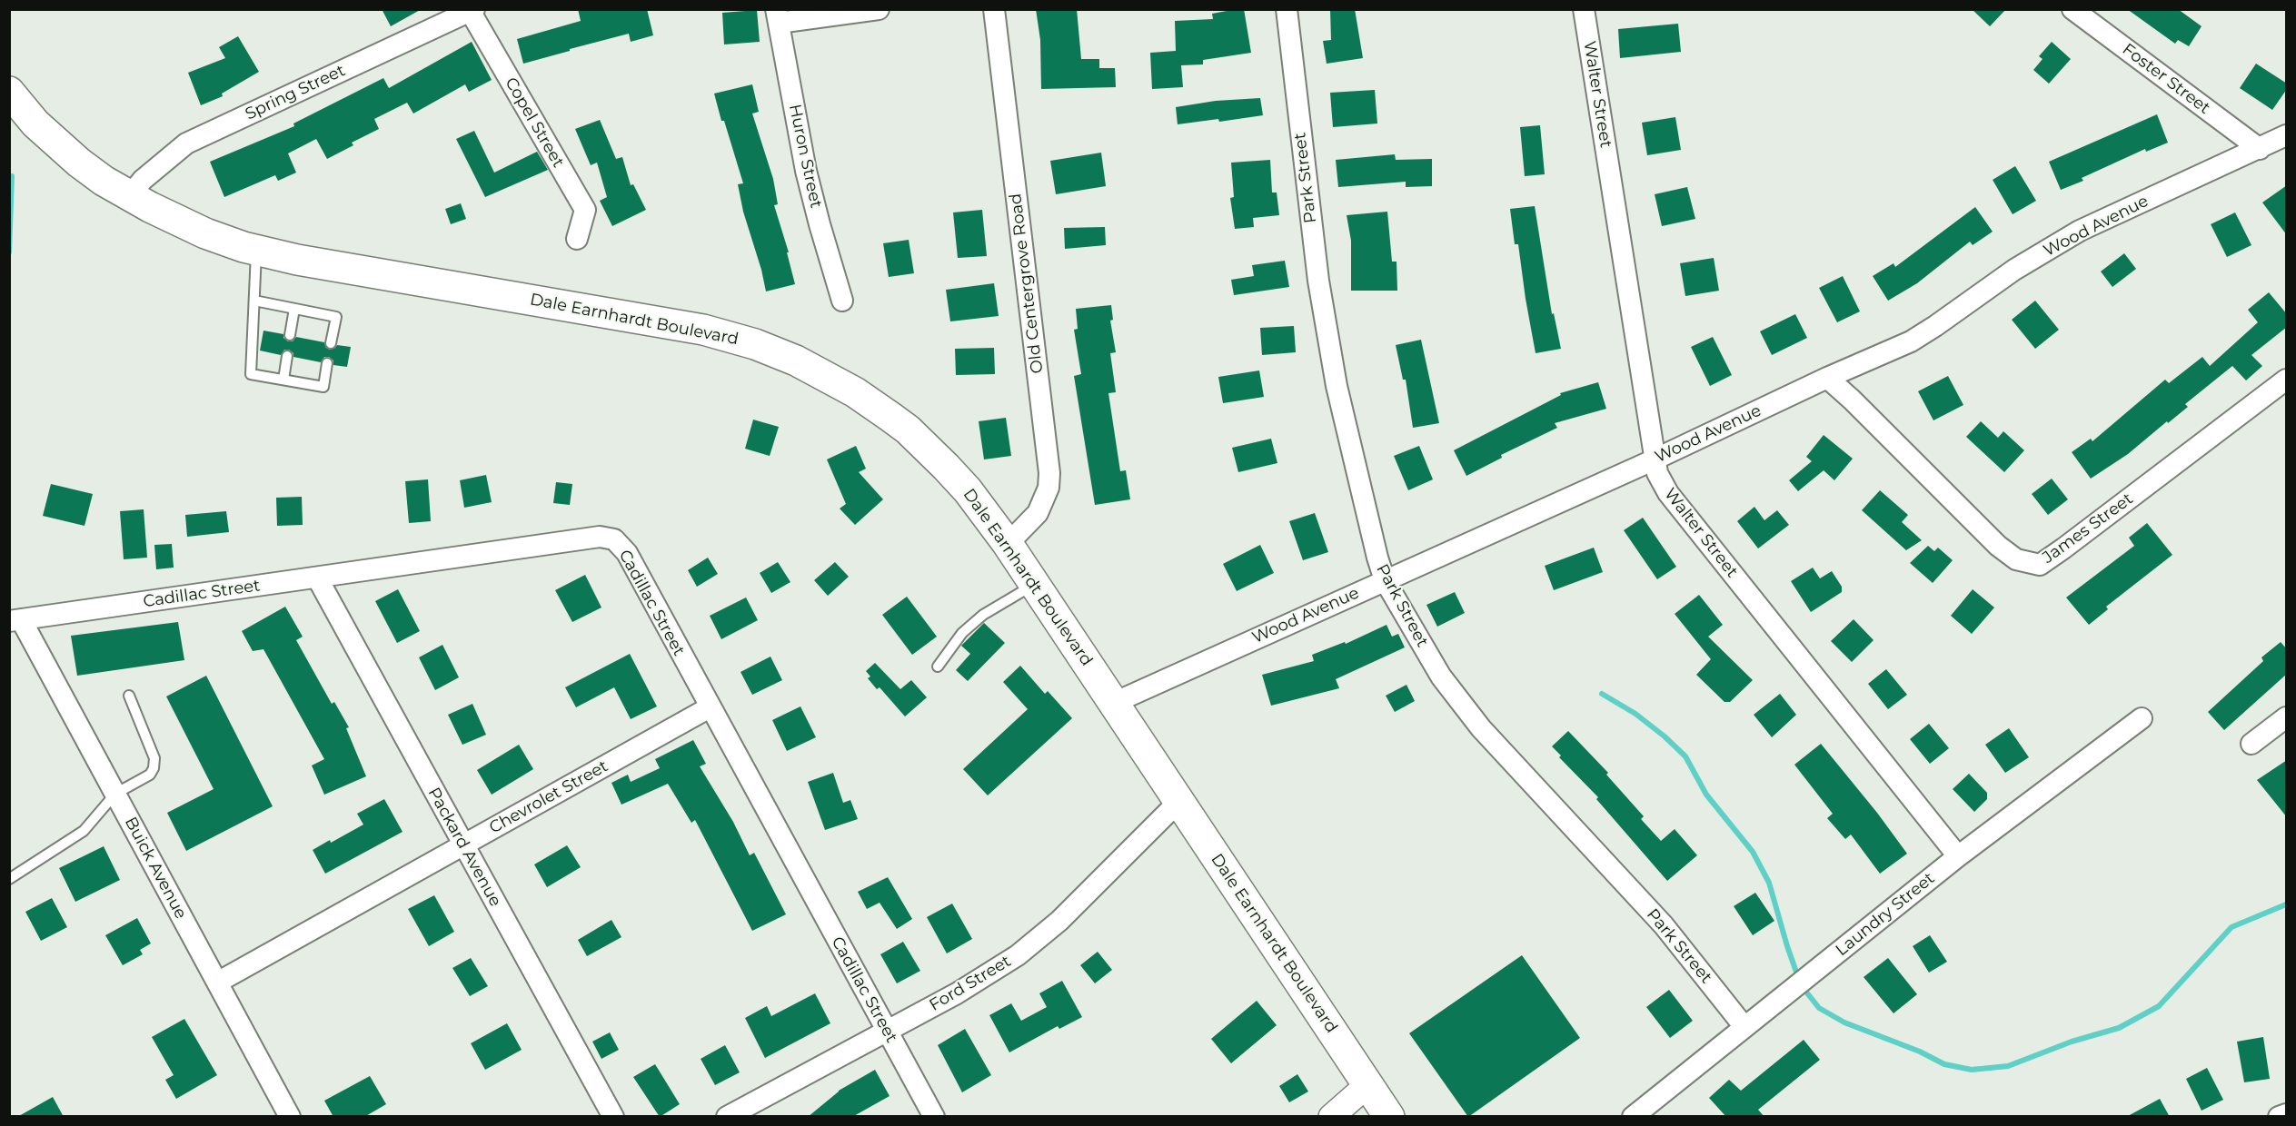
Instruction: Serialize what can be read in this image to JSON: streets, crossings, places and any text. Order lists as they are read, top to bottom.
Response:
{
  "streets": {
    "main road": ["Dale Earnhardt Boulevard"],
    "street": [
      "Foster Street",
      "Spring Street",
      "Walter Street",
      "Copel Street",
      "Huron Street",
      "Park Street",
      "Wood Avenue",
      "Old Centergrove Road",
      "James Street",
      "Cadillac Street",
      "Chevrolet Street",
      "Packard Avenue",
      "Buick Avenue",
      "Laundry Street",
      "Ford Street"
    ]
  },
  "crossings": [
    ["Foster Street", "Wood Avenue"],
    ["Spring Street", "Copel Street"],
    ["Spring Street", "Dale Earnhardt Boulevard"],
    ["Walter Street", "Wood Avenue"],
    ["Walter Street", "Laundry Street"],
    ["Park Street", "Wood Avenue"],
    ["Park Street", "Laundry Street"],
    ["Wood Avenue", "Dale Earnhardt Boulevard"],
    ["Wood Avenue", "James Street"],
    ["Old Centergrove Road", "Dale Earnhardt Boulevard"],
    ["Dale Earnhardt Boulevard", "Ford Street"],
    ["Cadillac Street", "Chevrolet Street"],
    ["Cadillac Street", "Packard Avenue"],
    ["Cadillac Street", "Buick Avenue"],
    ["Cadillac Street", "Ford Street"],
    ["Chevrolet Street", "Packard Avenue"],
    ["Chevrolet Street", "Buick Avenue"]
  ]
}
